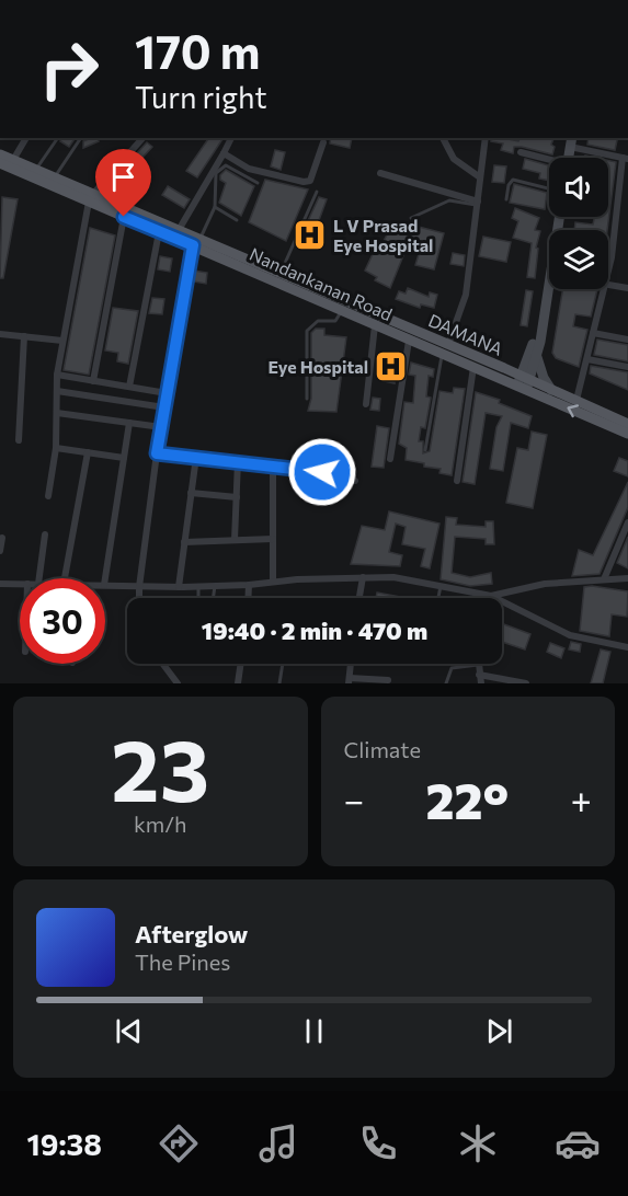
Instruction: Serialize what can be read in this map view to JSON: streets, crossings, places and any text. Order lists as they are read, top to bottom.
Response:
{
  "streets": {
    "main road": ["Nandankanan Road", "DAMANA"]
  },
  "crossings": [
    ["Nandankanan Road", "DAMANA"]
  ],
  "places": {
    "hospital": ["L V Prasad Eye Hospital", "Eye Hospital"]
  },
  "page": {
    "turn": ["170 m", "Turn right"],
    "limit": "30",
    "trip": "19:40 · 2 min · 470 m",
    "tile": [
      ["23", "km/h"],
      "Climate"
    ],
    "heat": ["−", "22°", "+"],
    "song": ["Afterglow", "The Pines"],
    "tabs": "19:38"
  }
}
